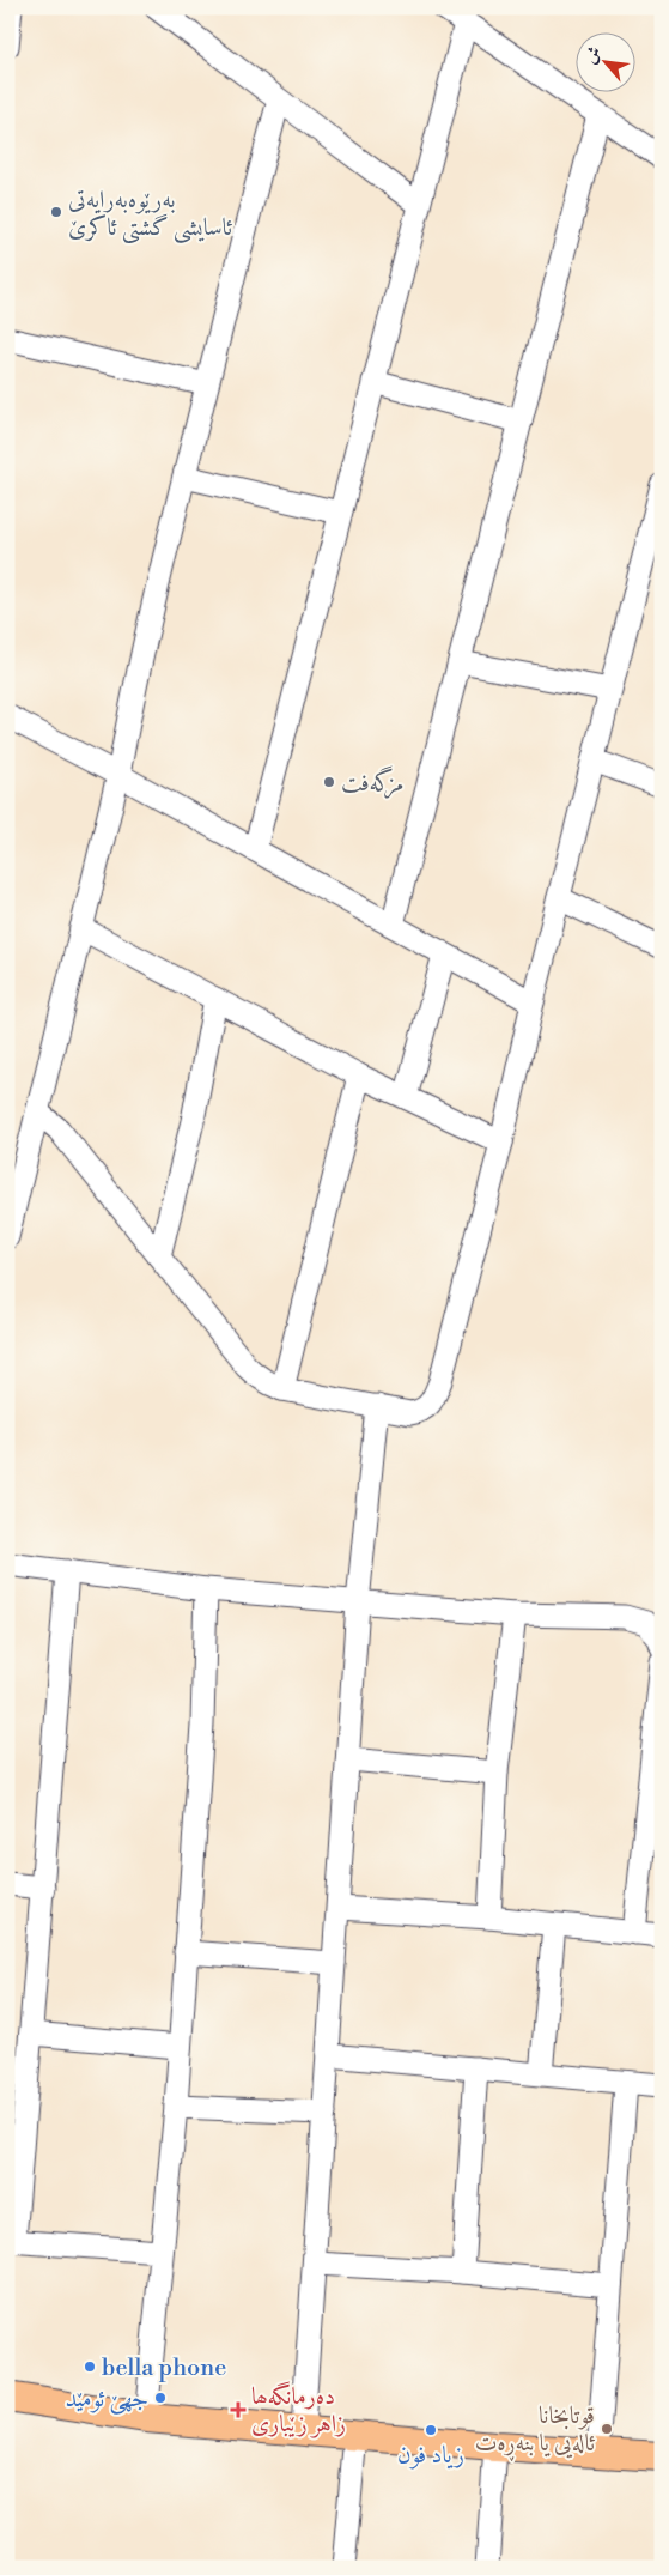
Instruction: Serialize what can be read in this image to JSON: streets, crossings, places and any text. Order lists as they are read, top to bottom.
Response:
{
  "places": {
    "other": [
      "بەرێوەبەرایەتی ئاسایشی گشتی ئاکرێ",
      "مزگەفت",
      "bella phone",
      "جھێ ئومێد",
      "قوتابخانا ئالەیی یا بنەڕەت",
      "زياد فون"
    ],
    "health": ["دەرمانگەھا زاهر زێباری"]
  },
  "north": "top left"
}
